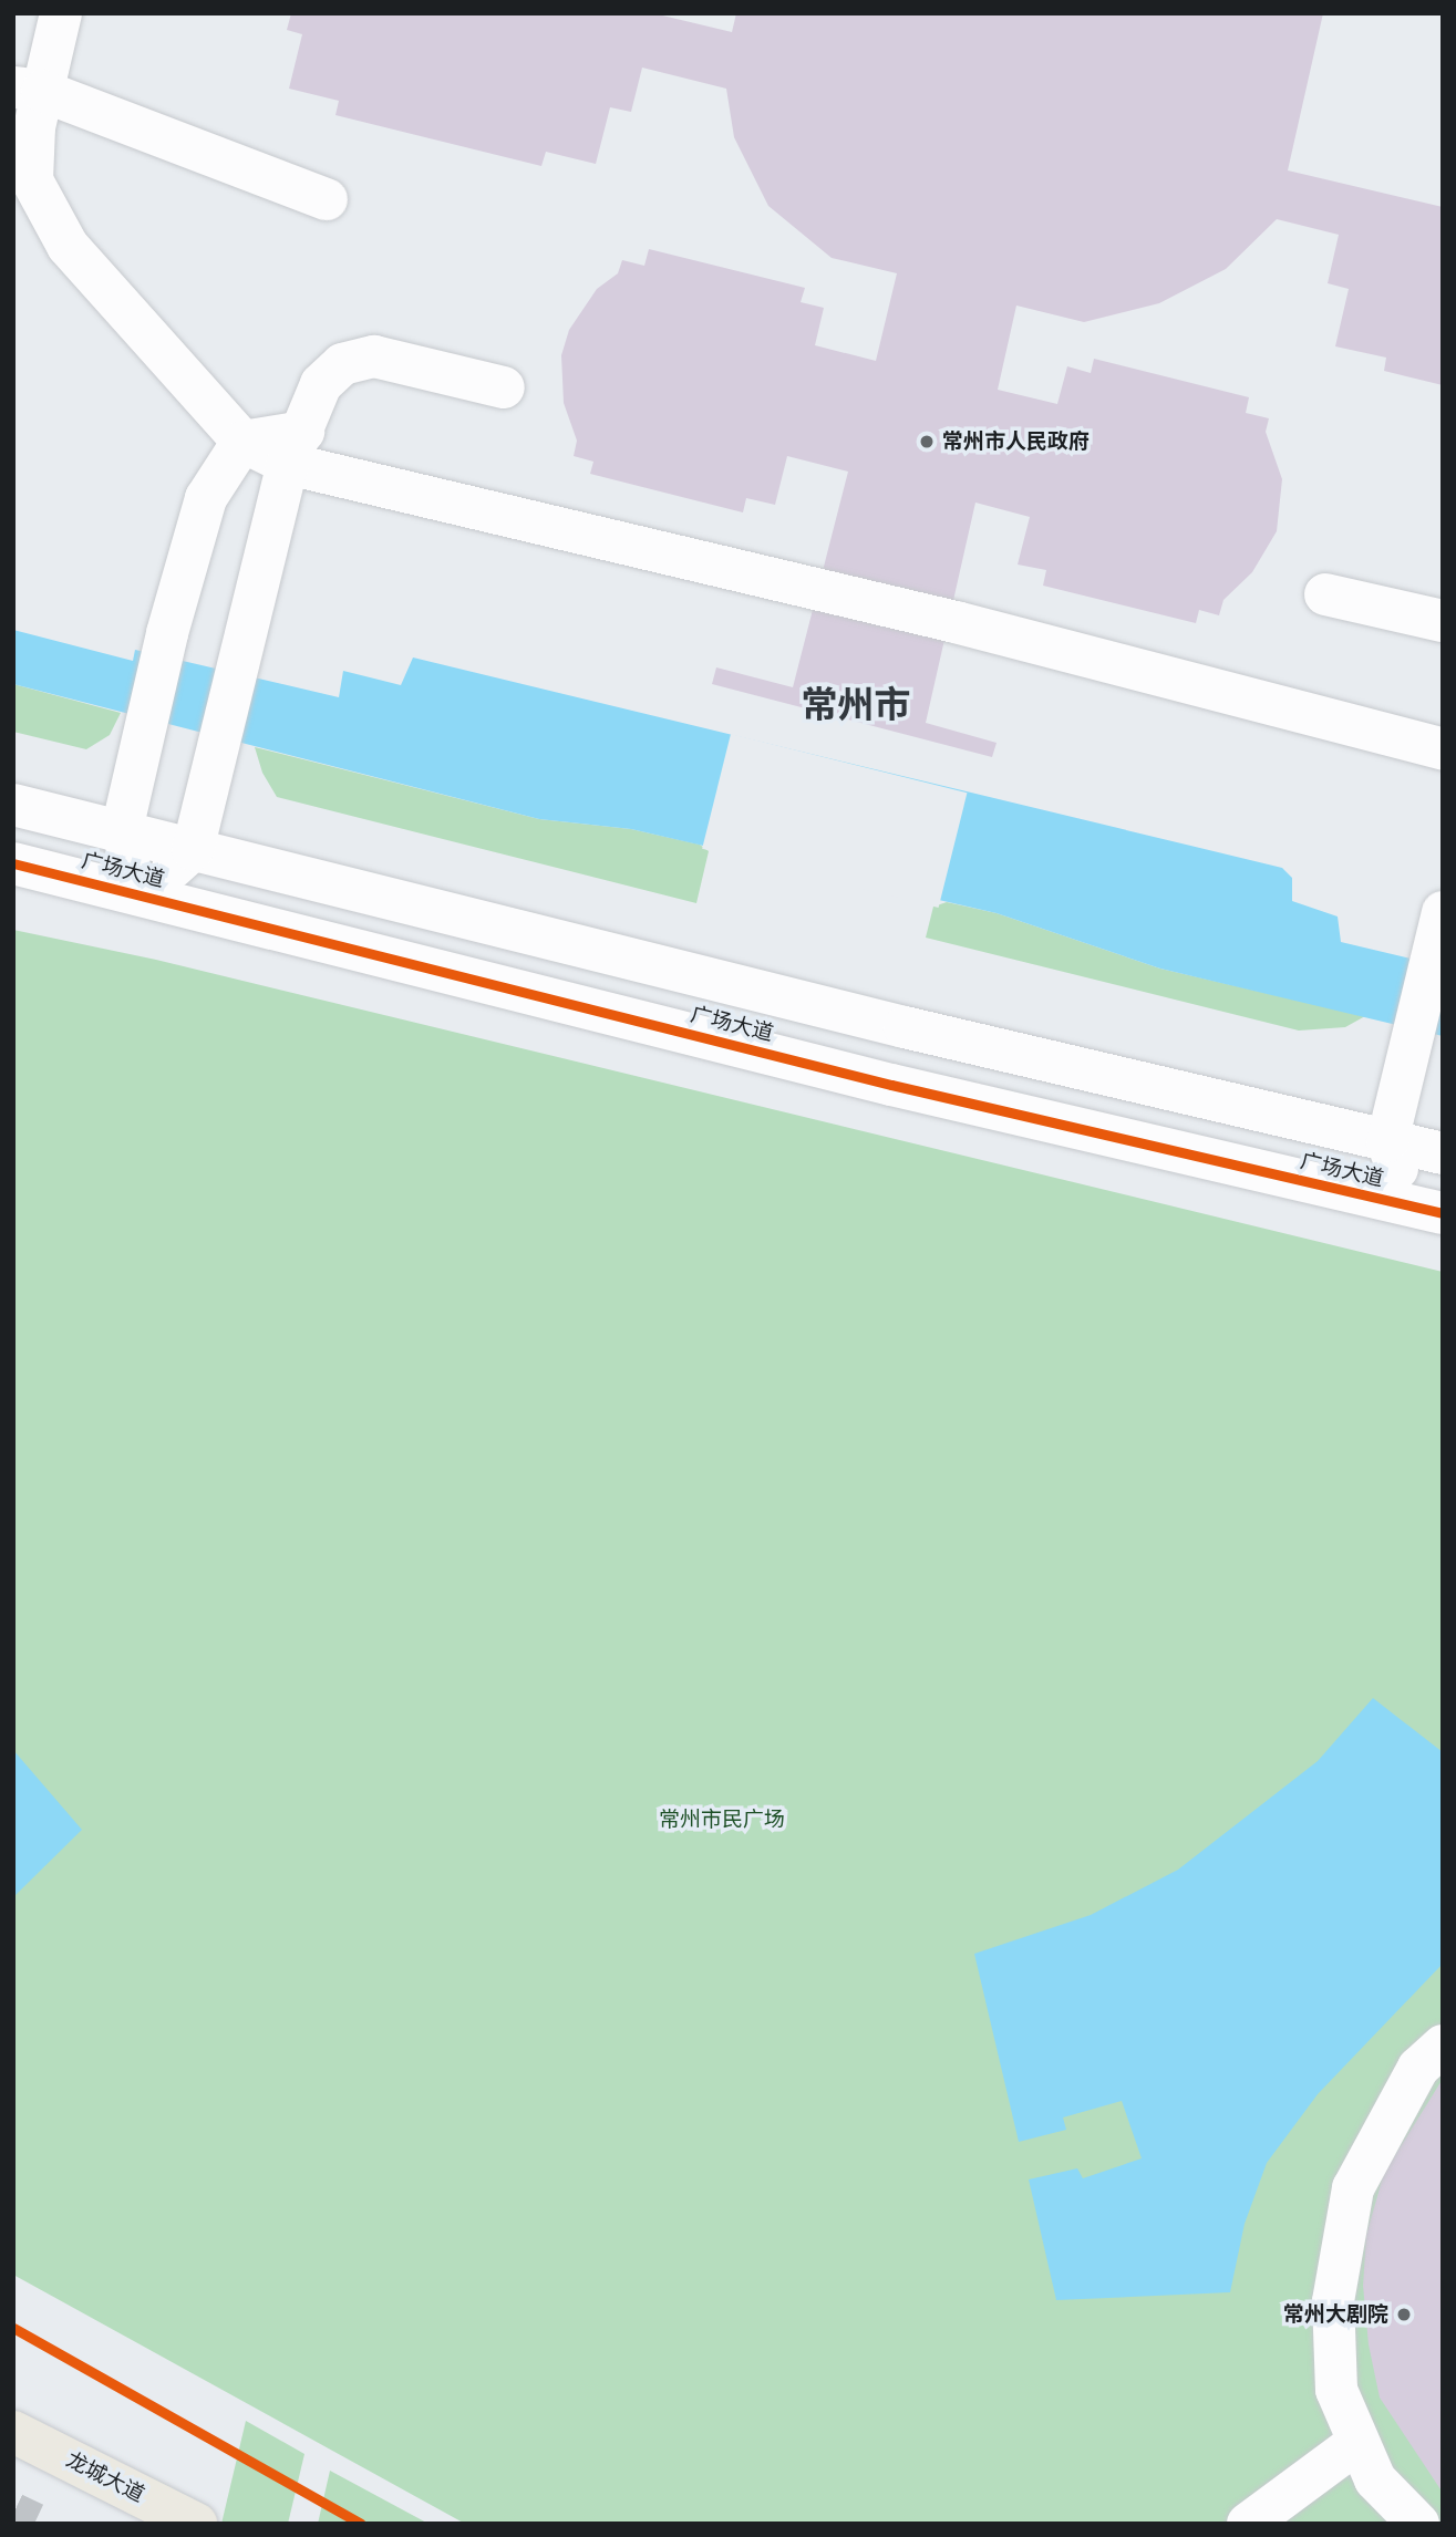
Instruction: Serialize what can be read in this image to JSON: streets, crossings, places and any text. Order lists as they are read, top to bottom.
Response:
{
  "streets": {
    "main road": ["龙城大道"],
    "street": ["广场大道"]
  },
  "districts": ["常州市"],
  "parks": ["常州市民广场"],
  "places": ["常州市人民政府", "常州大剧院"]
}
